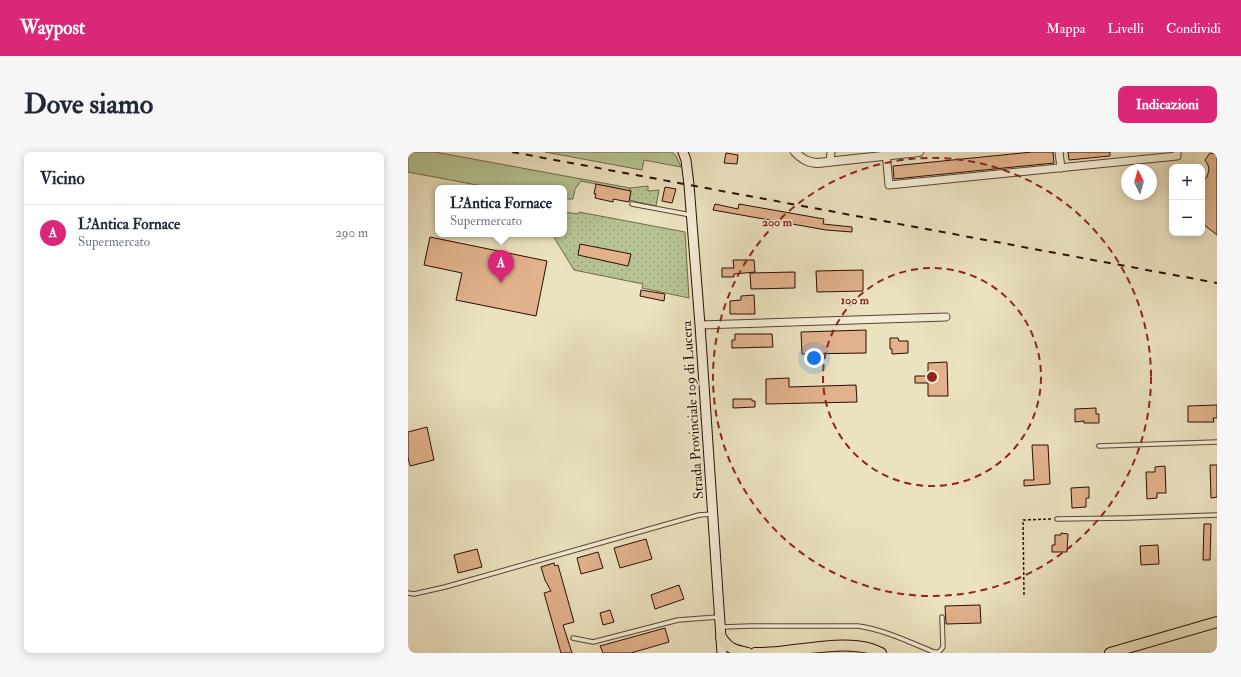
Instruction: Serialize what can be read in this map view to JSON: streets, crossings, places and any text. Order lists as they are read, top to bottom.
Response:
{
  "streets": {
    "main road": ["Strada Provinciale 109 di Lucera"]
  },
  "north": "top",
  "page": {
    "header": "Waypost",
    "nav": ["Mappa", "Livelli", "Condividi"],
    "buttons": "Indicazioni",
    "title": "Dove siamo",
    "heading": "Vicino",
    "map_buttons": ["+", "−"],
    "popup": ["L'Antica Fornace", "Supermercato"],
    "list": [
      {
        "mark": "A",
        "name": "L'Antica Fornace",
        "note": "Supermercato",
        "value": "290 m"
      }
    ],
    "pins": "A"
  },
  "rings": ["200 m", "100 m"]
}
